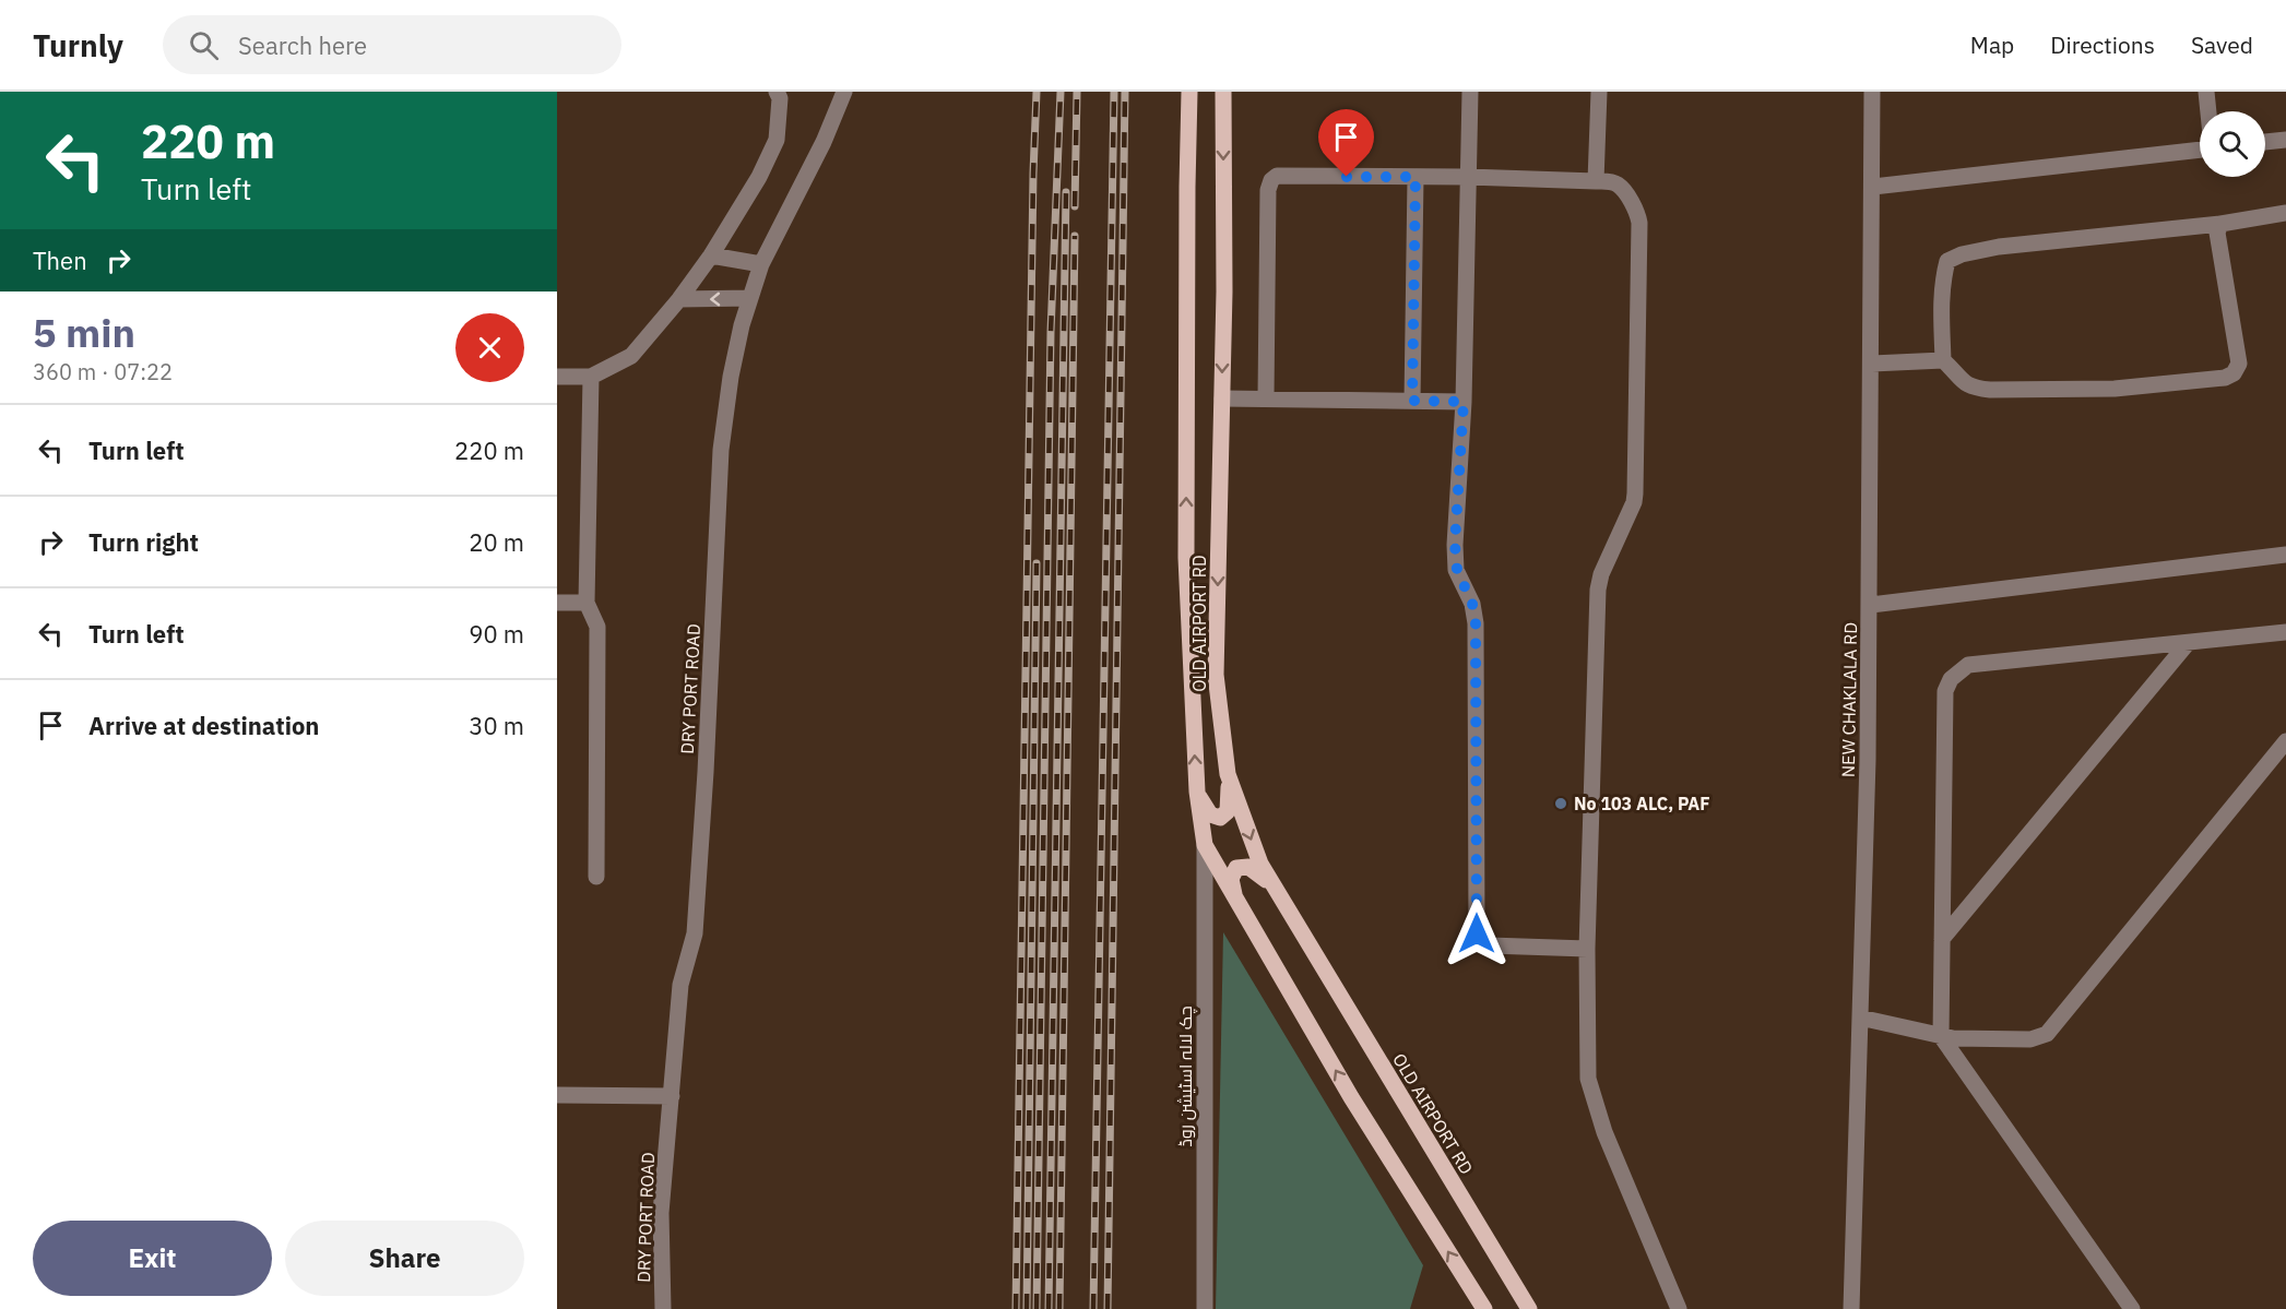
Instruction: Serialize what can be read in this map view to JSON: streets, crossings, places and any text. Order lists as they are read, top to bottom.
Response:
{
  "streets": {
    "main road": ["OLD AIRPORT RD"],
    "street": ["DRY PORT ROAD", "NEW CHAKLALA RD", "چک لالہ اسٹیشن روڈ"]
  },
  "crossings": [
    ["OLD AIRPORT RD", "چک لالہ اسٹیشن روڈ"]
  ],
  "places": ["No 103 ALC, PAF"],
  "page": {
    "header": "Turnly",
    "search": "Search here",
    "nav": ["Map", "Directions", "Saved"],
    "turn": ["220 m", "Turn left"],
    "then": "Then",
    "heading": ["5 min", "360 m · 07:22"],
    "list": [
      {
        "name": "Turn left",
        "value": "220 m"
      },
      {
        "name": "Turn right",
        "value": "20 m"
      },
      {
        "name": "Turn left",
        "value": "90 m"
      },
      {
        "name": "Arrive at destination",
        "value": "30 m"
      }
    ],
    "buttons": ["Exit", "Share"]
  }
}
